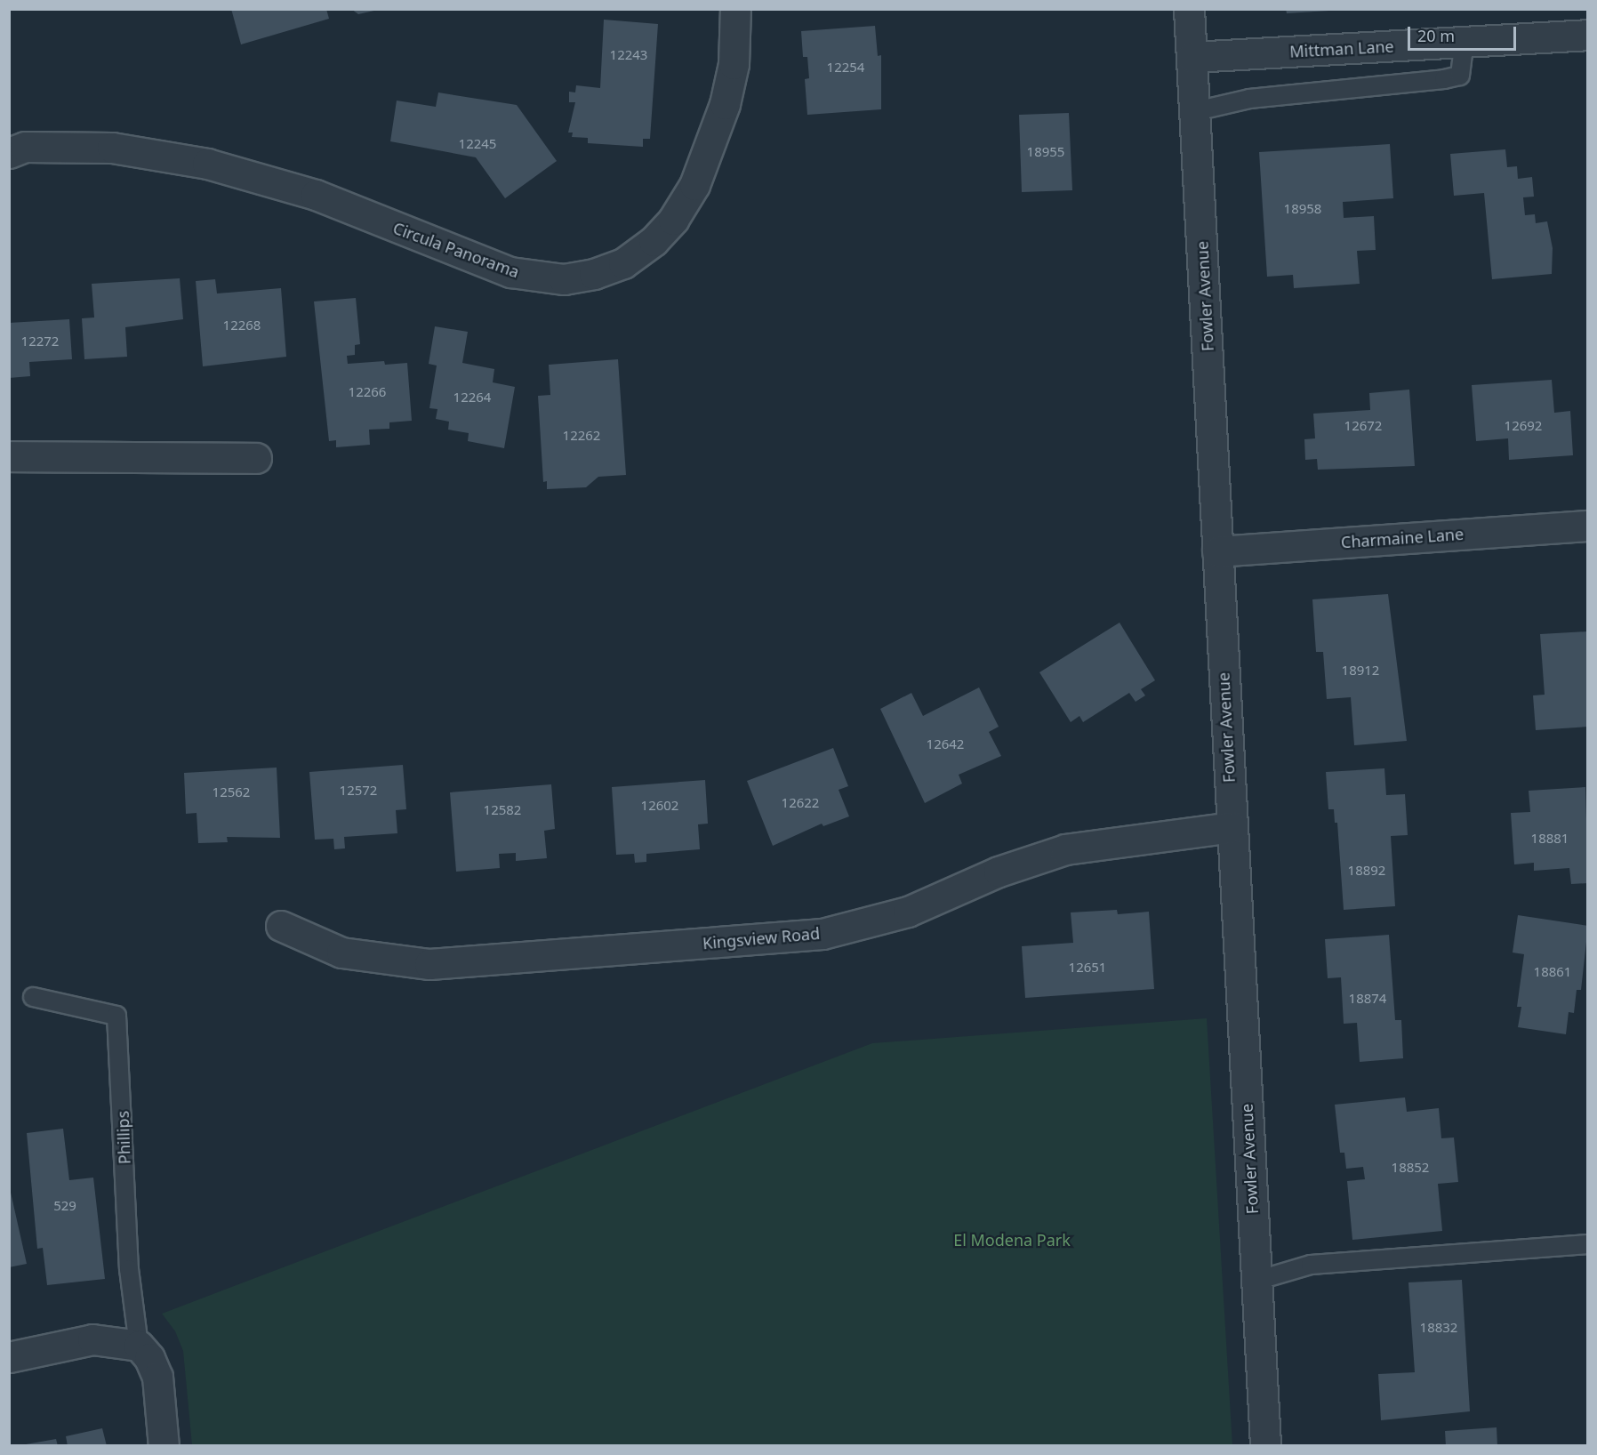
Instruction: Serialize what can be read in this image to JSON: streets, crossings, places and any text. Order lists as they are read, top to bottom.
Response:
{
  "streets": {
    "street": [
      "Mittman Lane",
      "Circula Panorama",
      "Fowler Avenue",
      "Charmaine Lane",
      "Kingsview Road"
    ],
    "lane": ["Phillips"]
  },
  "crossings": [
    ["Mittman Lane", "Fowler Avenue"],
    ["Fowler Avenue", "Charmaine Lane"],
    ["Fowler Avenue", "Kingsview Road"]
  ],
  "parks": ["El Modena Park"],
  "house_numbers": [
    "12243",
    "12254",
    "12245",
    "18955",
    "18958",
    "12268",
    "12272",
    "12266",
    "12264",
    "12672",
    "12692",
    "12262",
    "18912",
    "12642",
    "12572",
    "12562",
    "12622",
    "12602",
    "12582",
    "18881",
    "18892",
    "12651",
    "18861",
    "18874",
    "18852",
    "529",
    "18832"
  ],
  "scale_bar": "20 m"
}
